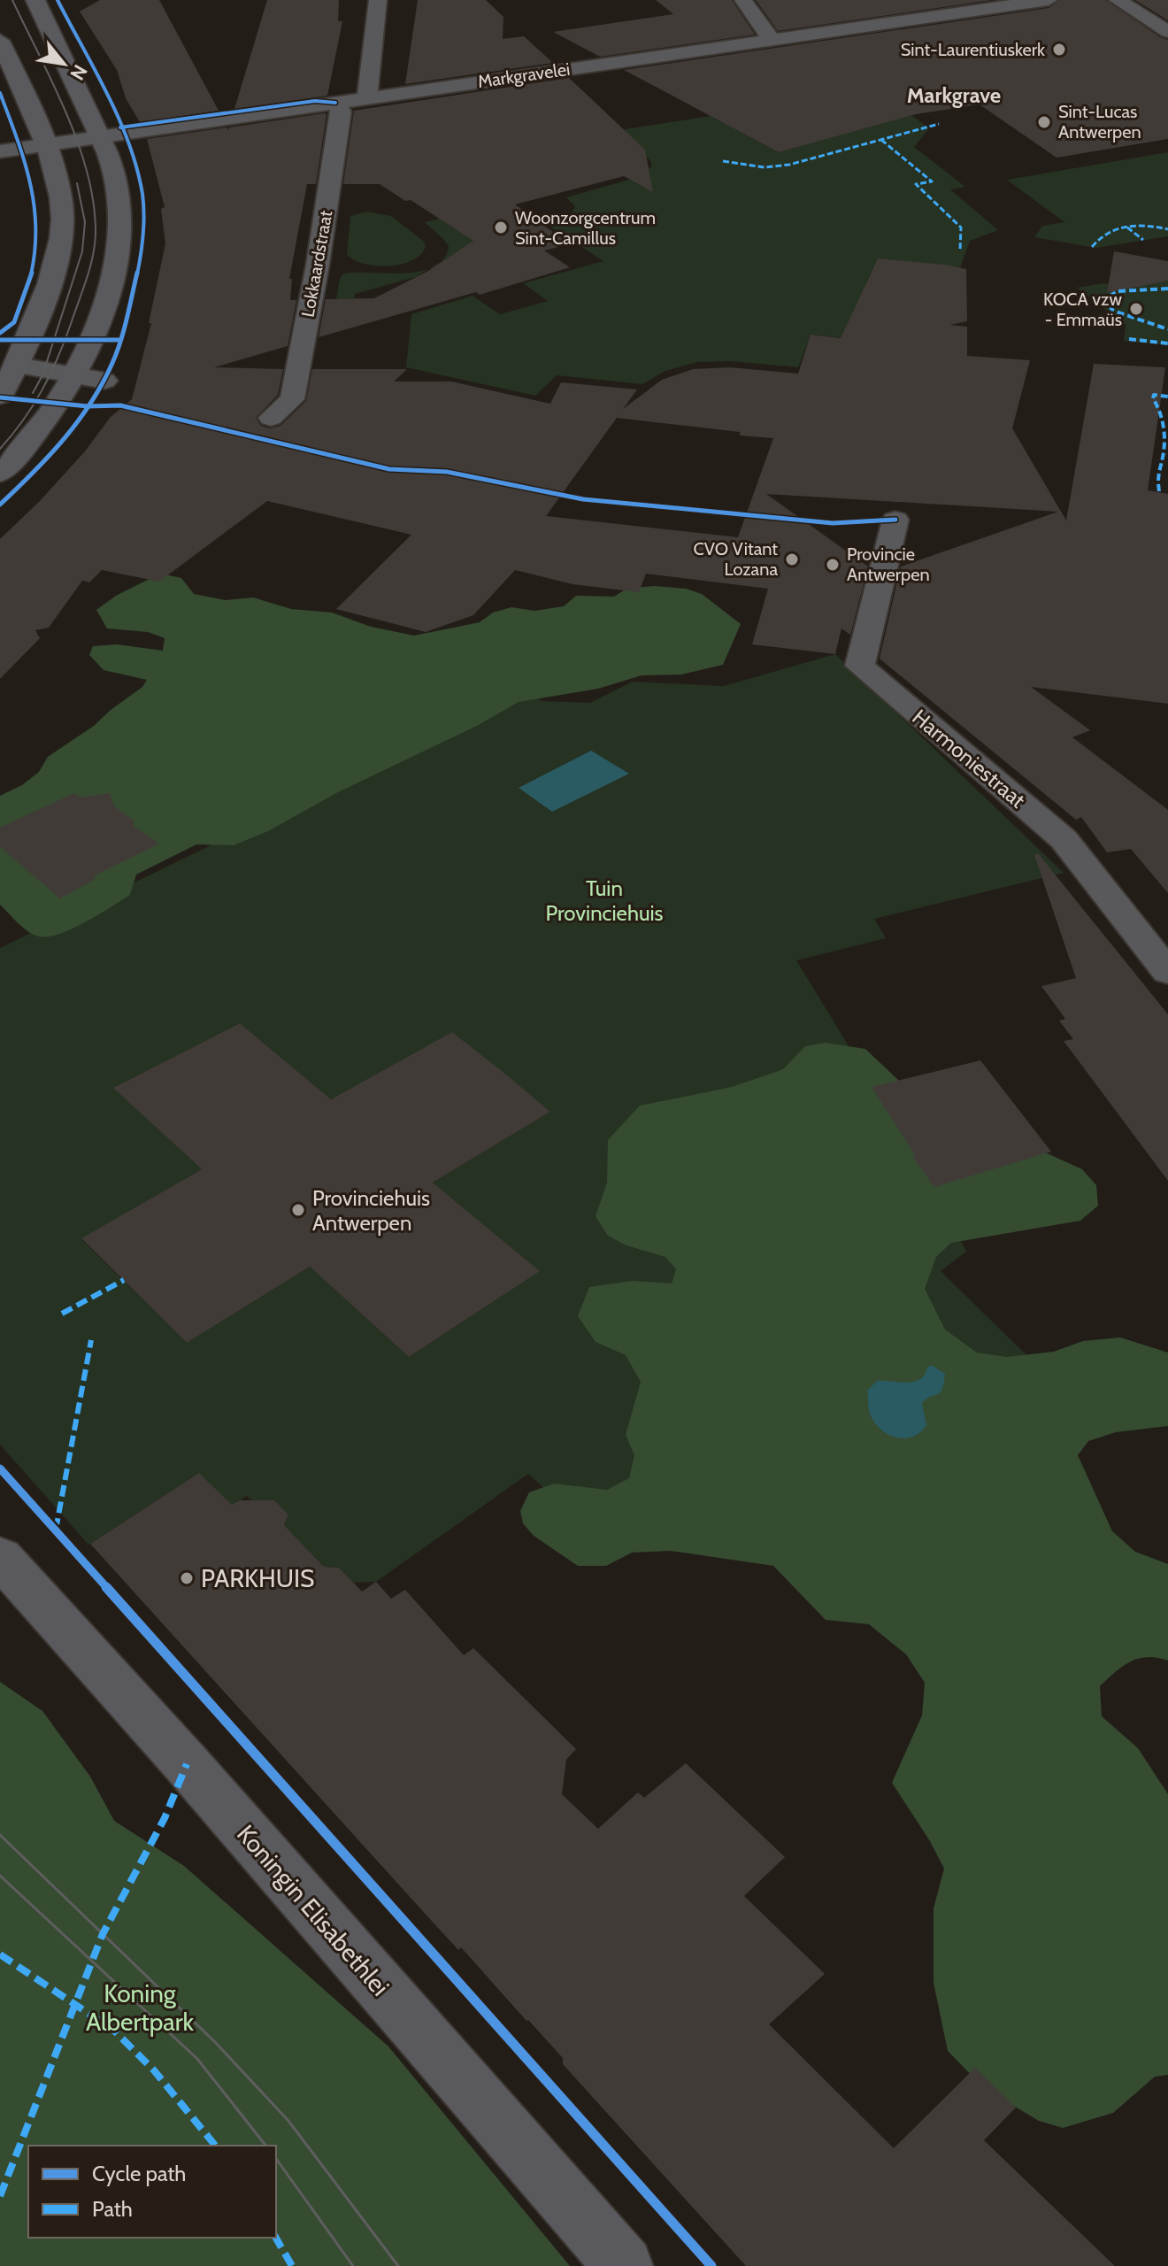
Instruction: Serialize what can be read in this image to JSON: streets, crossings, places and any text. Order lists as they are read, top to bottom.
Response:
{
  "streets": {
    "main road": ["Koningin Elisabethlei"],
    "street": ["Markgravelei", "Lokkaardstraat", "Harmoniestraat"]
  },
  "crossings": [
    ["Markgravelei", "Lokkaardstraat"]
  ],
  "districts": ["Markgrave"],
  "parks": ["Tuin Provinciehuis", "Koning Albertpark"],
  "places": [
    "Sint-Laurentiuskerk",
    "Sint-Lucas Antwerpen",
    "Woonzorgcentrum Sint-Camillus",
    "KOCA vzw - Emmaüs",
    "CVO Vitant Lozana",
    "Provincie Antwerpen",
    "Provinciehuis Antwerpen",
    "PARKHUIS"
  ],
  "legend": ["Cycle path", "Path"],
  "north": "bottom right"
}
